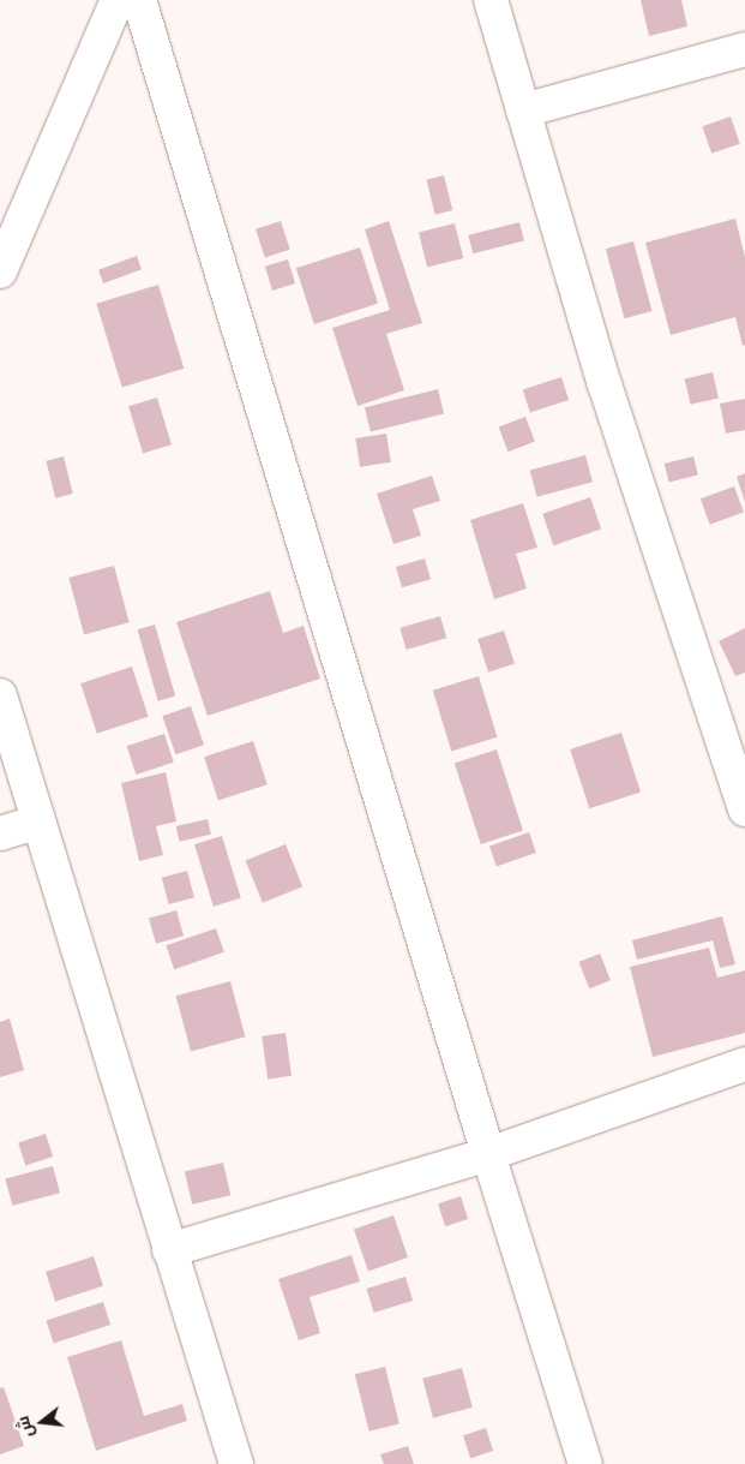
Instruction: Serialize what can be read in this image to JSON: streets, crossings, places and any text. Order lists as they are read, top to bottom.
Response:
{
  "north": "left"
}
